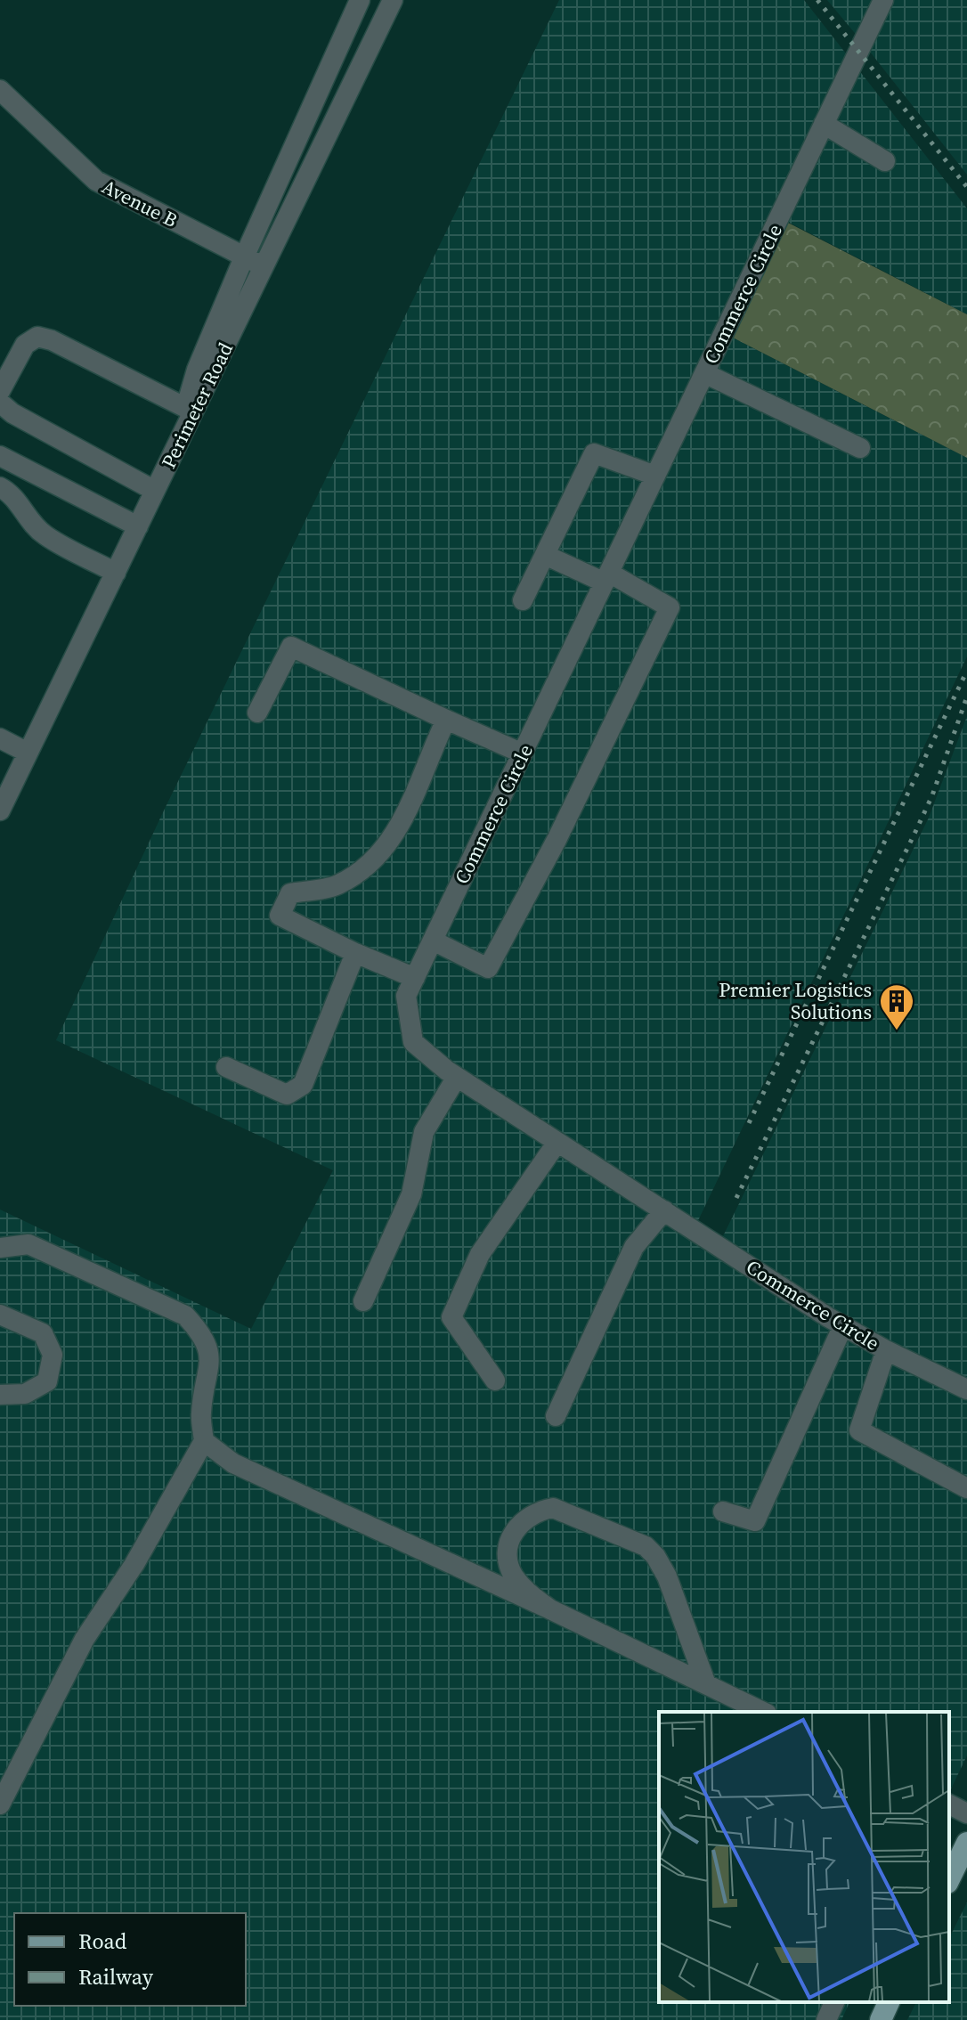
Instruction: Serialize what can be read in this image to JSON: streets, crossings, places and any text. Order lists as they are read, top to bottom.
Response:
{
  "streets": {
    "street": ["Avenue B", "Commerce Circle", "Perimeter Road"]
  },
  "crossings": [
    ["Avenue B", "Perimeter Road"]
  ],
  "places": {
    "building": ["Premier Logistics Solutions"]
  },
  "legend": ["Road", "Railway"]
}
